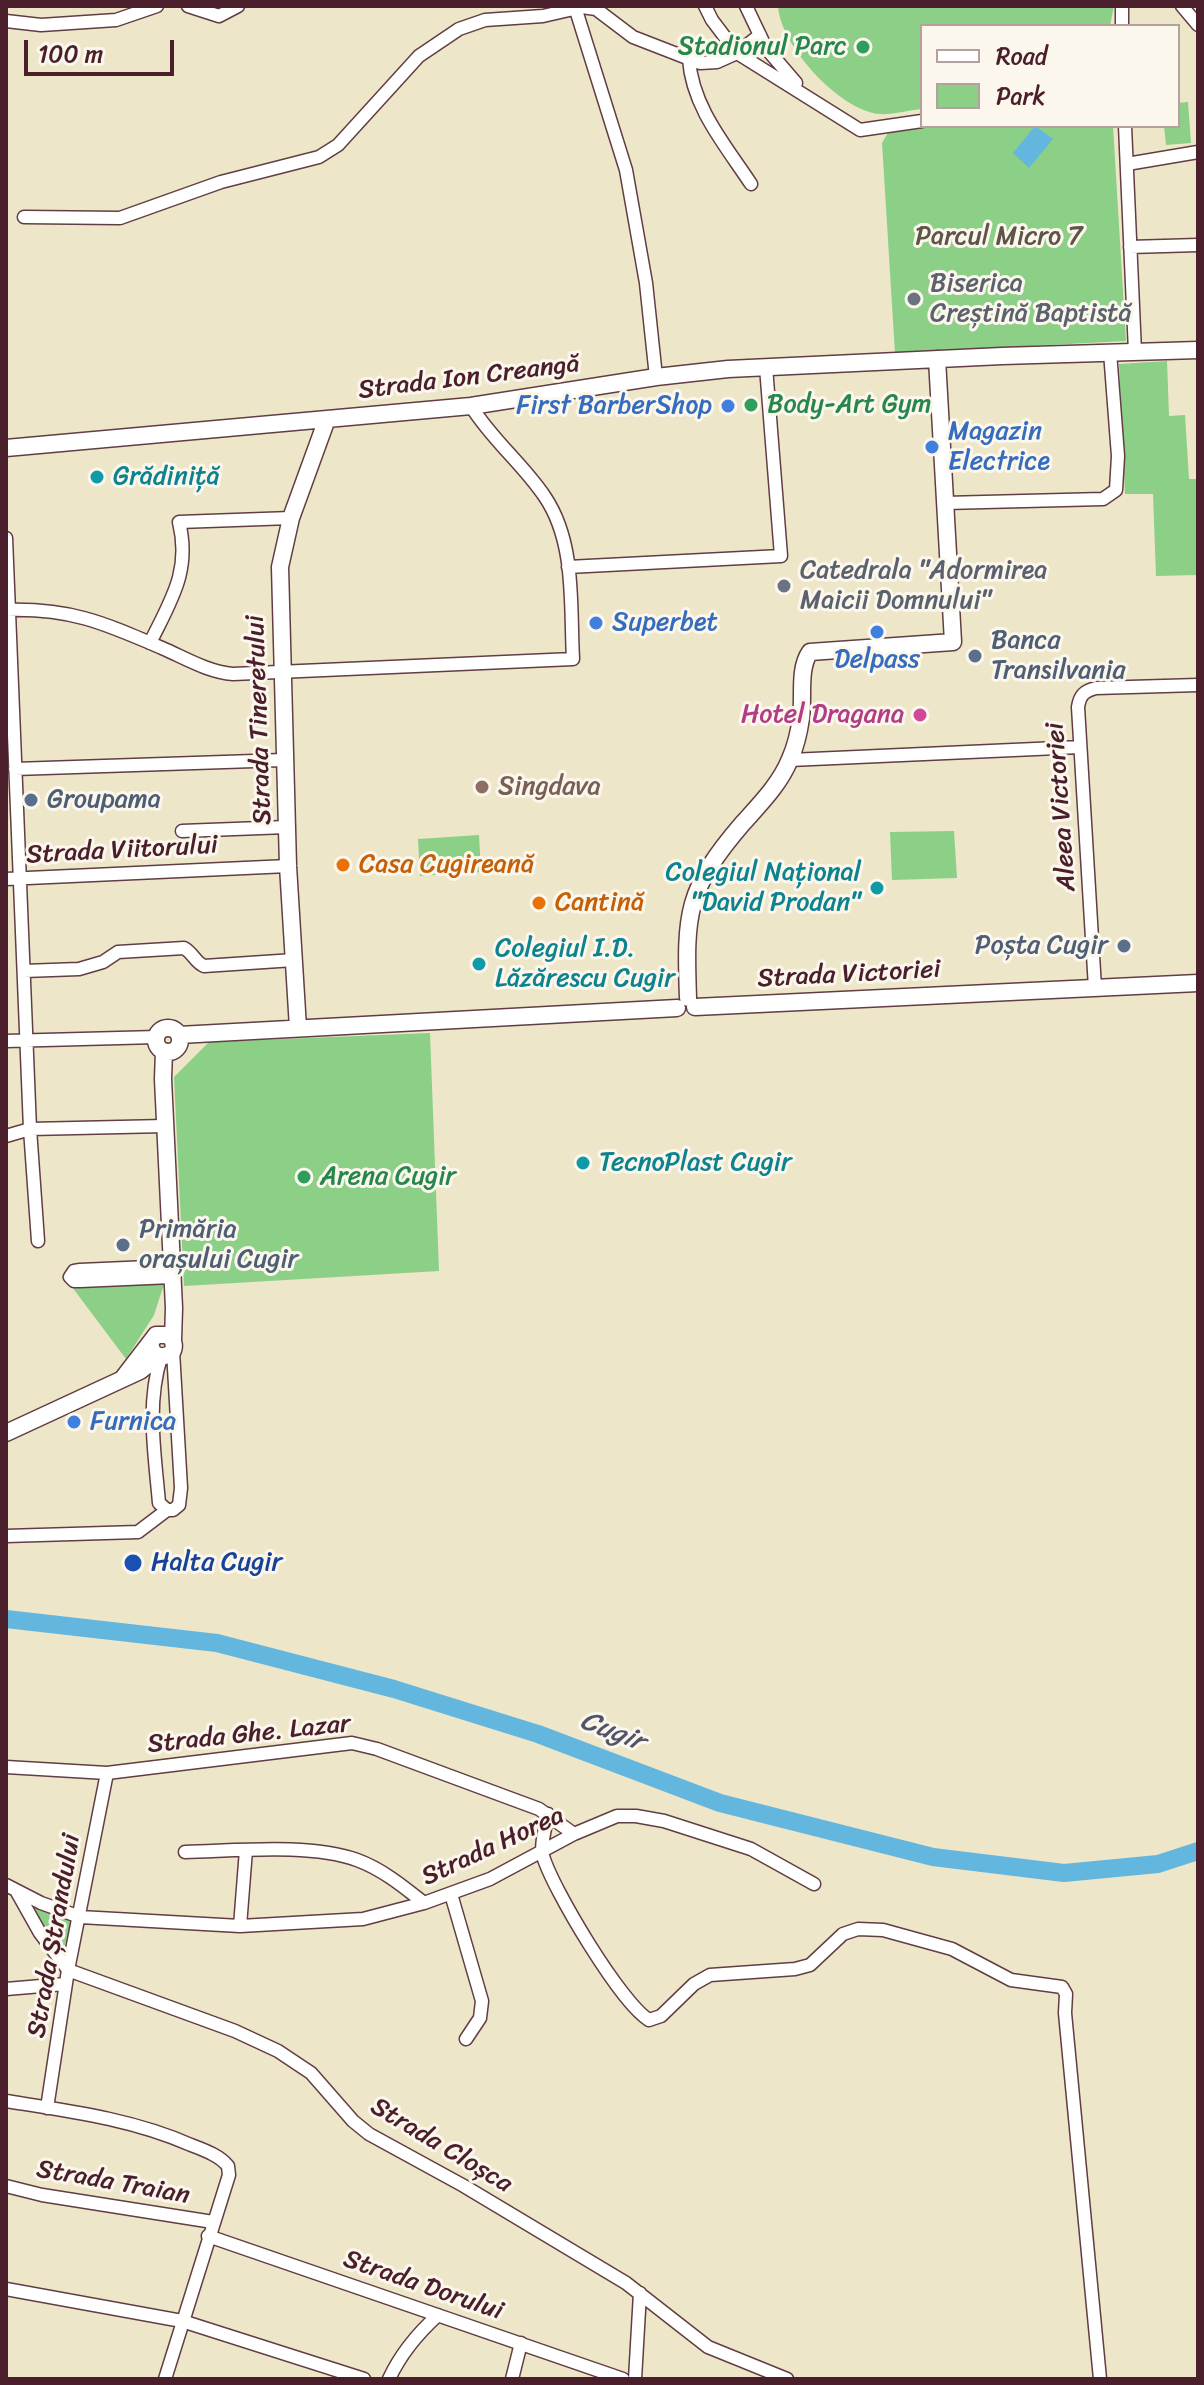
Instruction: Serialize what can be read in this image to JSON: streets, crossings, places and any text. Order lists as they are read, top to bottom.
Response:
{
  "streets": {
    "street": [
      "Strada Ion Creangă",
      "Strada Tineretului",
      "Aleea Victoriei",
      "Strada Viitorului",
      "Strada Victoriei",
      "Strada Ghe. Lazar",
      "Strada Horea",
      "Strada Ștrandului",
      "Strada Cloșca",
      "Strada Traian",
      "Strada Dorului"
    ]
  },
  "crossings": [
    ["Strada Ion Creangă", "Strada Tineretului"],
    ["Strada Tineretului", "Strada Viitorului"],
    ["Strada Tineretului", "Strada Victoriei"],
    ["Aleea Victoriei", "Strada Victoriei"],
    ["Strada Ghe. Lazar", "Strada Horea"],
    ["Strada Ghe. Lazar", "Strada Ștrandului"],
    ["Strada Horea", "Strada Ștrandului"],
    ["Strada Ștrandului", "Strada Cloșca"]
  ],
  "water": ["Cugir"],
  "parks": ["Parcul Micro 7"],
  "places": [
    "Stadionul Parc",
    "Biserica Creștină Baptistă",
    "Body-Art Gym",
    "First BarberShop",
    "Magazin Electrice",
    "Grădiniță",
    "Catedrala \"Adormirea Maicii Domnului\"",
    "Superbet",
    "Delpass",
    "Banca Transilvania",
    "Hotel Dragana",
    "Singdava",
    "Groupama",
    "Casa Cugireană",
    "Colegiul Național \"David Prodan\"",
    "Cantină",
    "Poșta Cugir",
    "Colegiul I.D. Lăzărescu Cugir",
    "TecnoPlast Cugir",
    "Arena Cugir",
    "Primăria orașului Cugir",
    "Furnica",
    "Halta Cugir"
  ],
  "legend": ["Road", "Park"],
  "scale_bar": "100 m"
}
